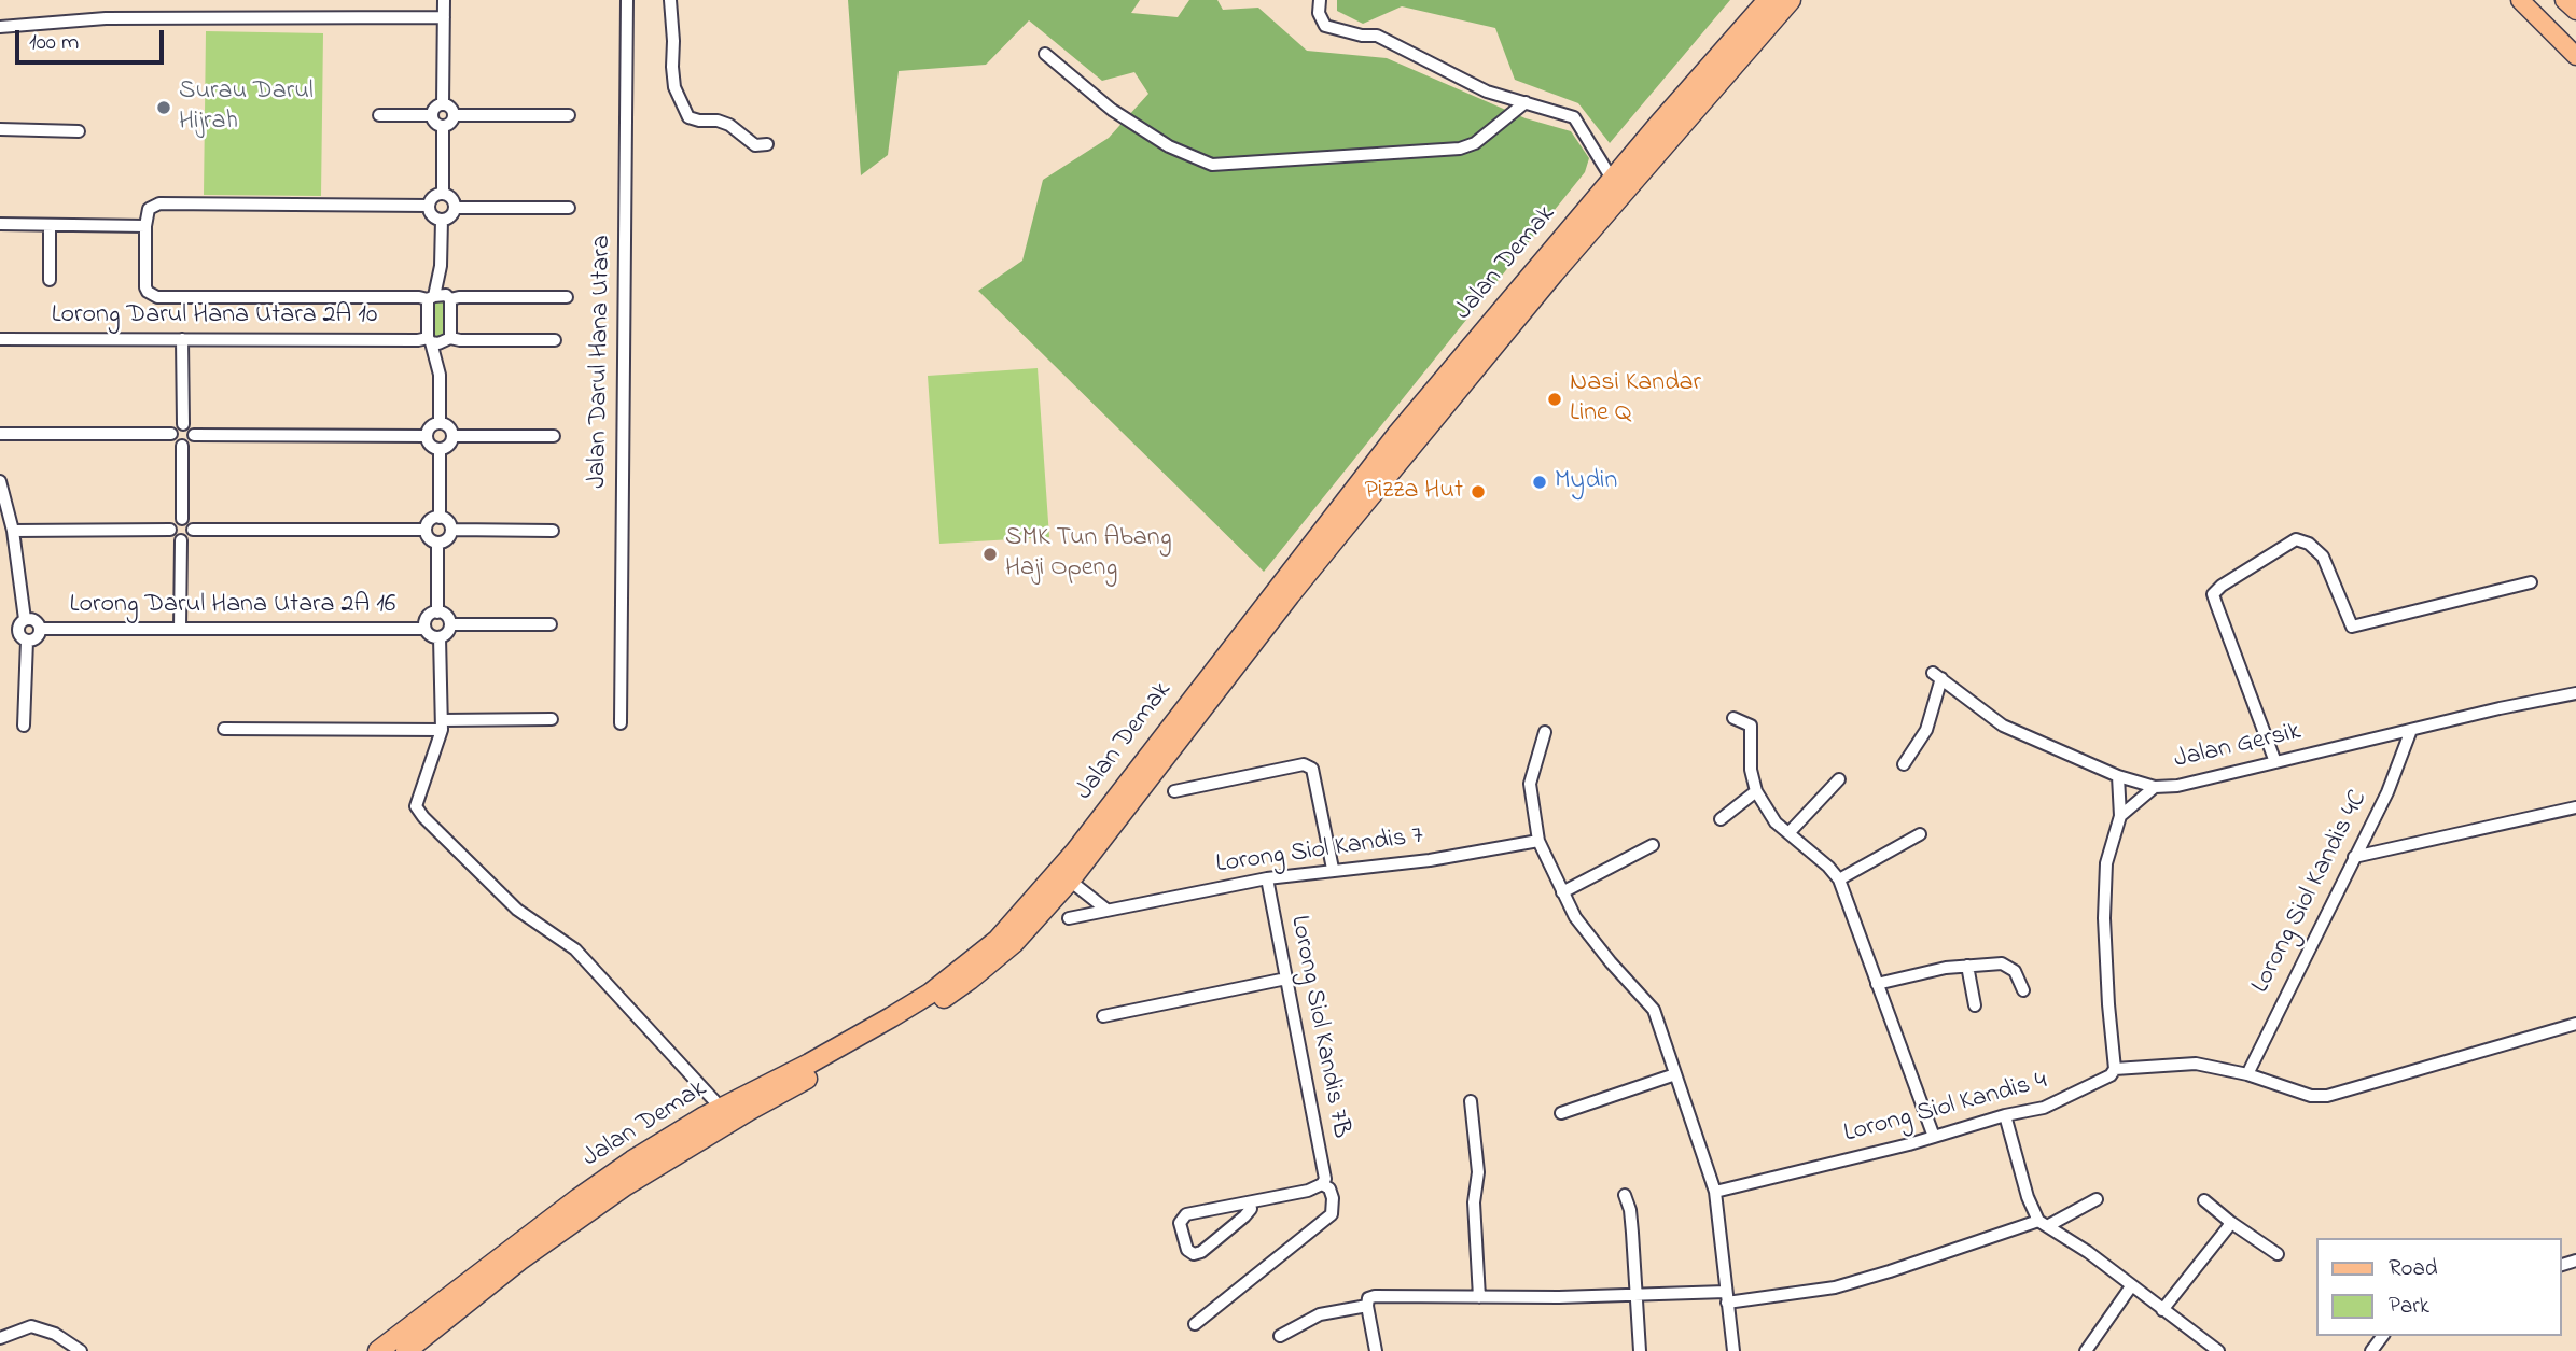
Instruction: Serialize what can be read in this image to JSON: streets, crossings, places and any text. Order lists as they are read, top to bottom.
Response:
{
  "streets": {
    "highway": ["Jalan Demak"],
    "street": [
      "Lorong Darul Hana Utara 2A 10",
      "Jalan Darul Hana Utara",
      "Lorong Darul Hana Utara 2A 16",
      "Jalan Gersik",
      "Lorong Siol Kandis 7",
      "Lorong Siol Kandis 4C",
      "Lorong Siol Kandis 7B",
      "Lorong Siol Kandis 4"
    ]
  },
  "crossings": [
    ["Jalan Gersik", "Lorong Siol Kandis 4C"],
    ["Lorong Siol Kandis 7", "Lorong Siol Kandis 7B"],
    ["Lorong Siol Kandis 4C", "Lorong Siol Kandis 4"]
  ],
  "places": [
    "Surau Darul Hijrah",
    "Nasi Kandar Line Q",
    "Mydin",
    "Pizza Hut",
    "SMK Tun Abang Haji Openg"
  ],
  "legend": ["Road", "Park"],
  "scale_bar": "100 m"
}
